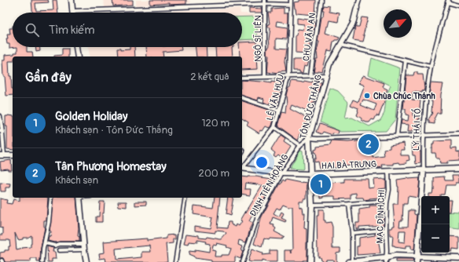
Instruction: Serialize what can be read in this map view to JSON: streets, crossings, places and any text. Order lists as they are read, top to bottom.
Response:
{
  "streets": {
    "street": [
      "CHU VĂN AN",
      "NGÔ SĨ LIÊN",
      "LÊ VĂN HƯU",
      "TÔN ĐỨC THẮNG",
      "LÝ THÁI TỔ",
      "HAI BÀ TRƯNG",
      "ĐINH TIÊN HOÀNG",
      "MẠC ĐĨNH CHI"
    ]
  },
  "crossings": [
    ["TÔN ĐỨC THẮNG", "HAI BÀ TRƯNG"],
    ["TÔN ĐỨC THẮNG", "ĐINH TIÊN HOÀNG"],
    ["LÝ THÁI TỔ", "HAI BÀ TRƯNG"],
    ["HAI BÀ TRƯNG", "ĐINH TIÊN HOÀNG"],
    ["HAI BÀ TRƯNG", "MẠC ĐĨNH CHI"]
  ],
  "places": ["Chùa Chúc Thánh"],
  "north": "top right",
  "page": {
    "search": "Tìm kiếm",
    "heading": ["Gần đây", "2 kết quả"],
    "list": [
      {
        "mark": "1",
        "name": "Golden Holiday",
        "note": "Khách sạn · Tôn Đức Thắng",
        "value": "120 m"
      },
      {
        "mark": "2",
        "name": "Tân Phương Homestay",
        "note": "Khách sạn",
        "value": "200 m"
      }
    ],
    "pins": ["2", "1"],
    "map_buttons": ["+", "−"]
  }
}
